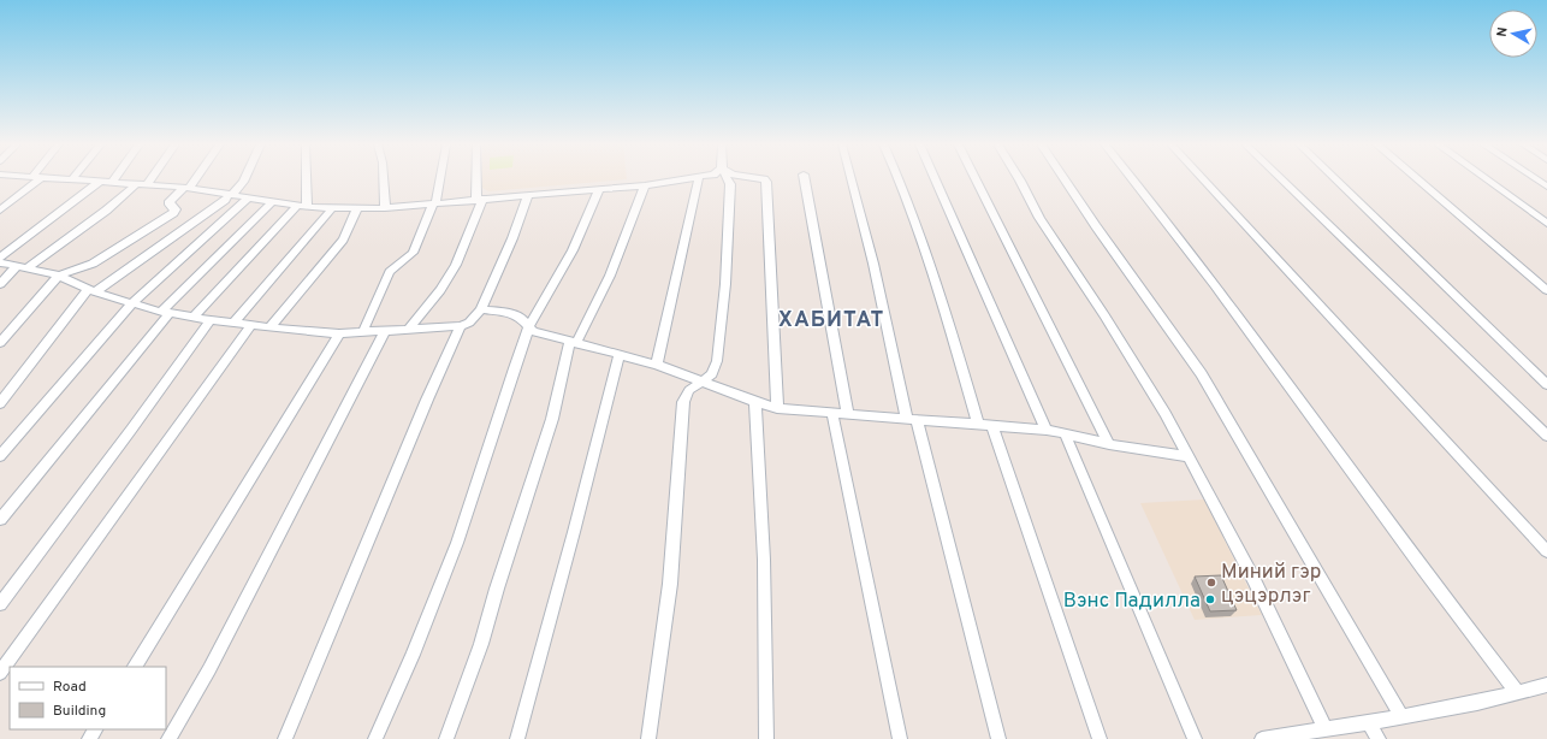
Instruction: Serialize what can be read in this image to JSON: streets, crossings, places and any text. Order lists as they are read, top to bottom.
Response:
{
  "districts": ["ХАБИТАТ"],
  "places": ["Миний гэр цэцэрлэг", "Вэнс Падилла"],
  "legend": ["Road", "Building"],
  "north": "left"
}
